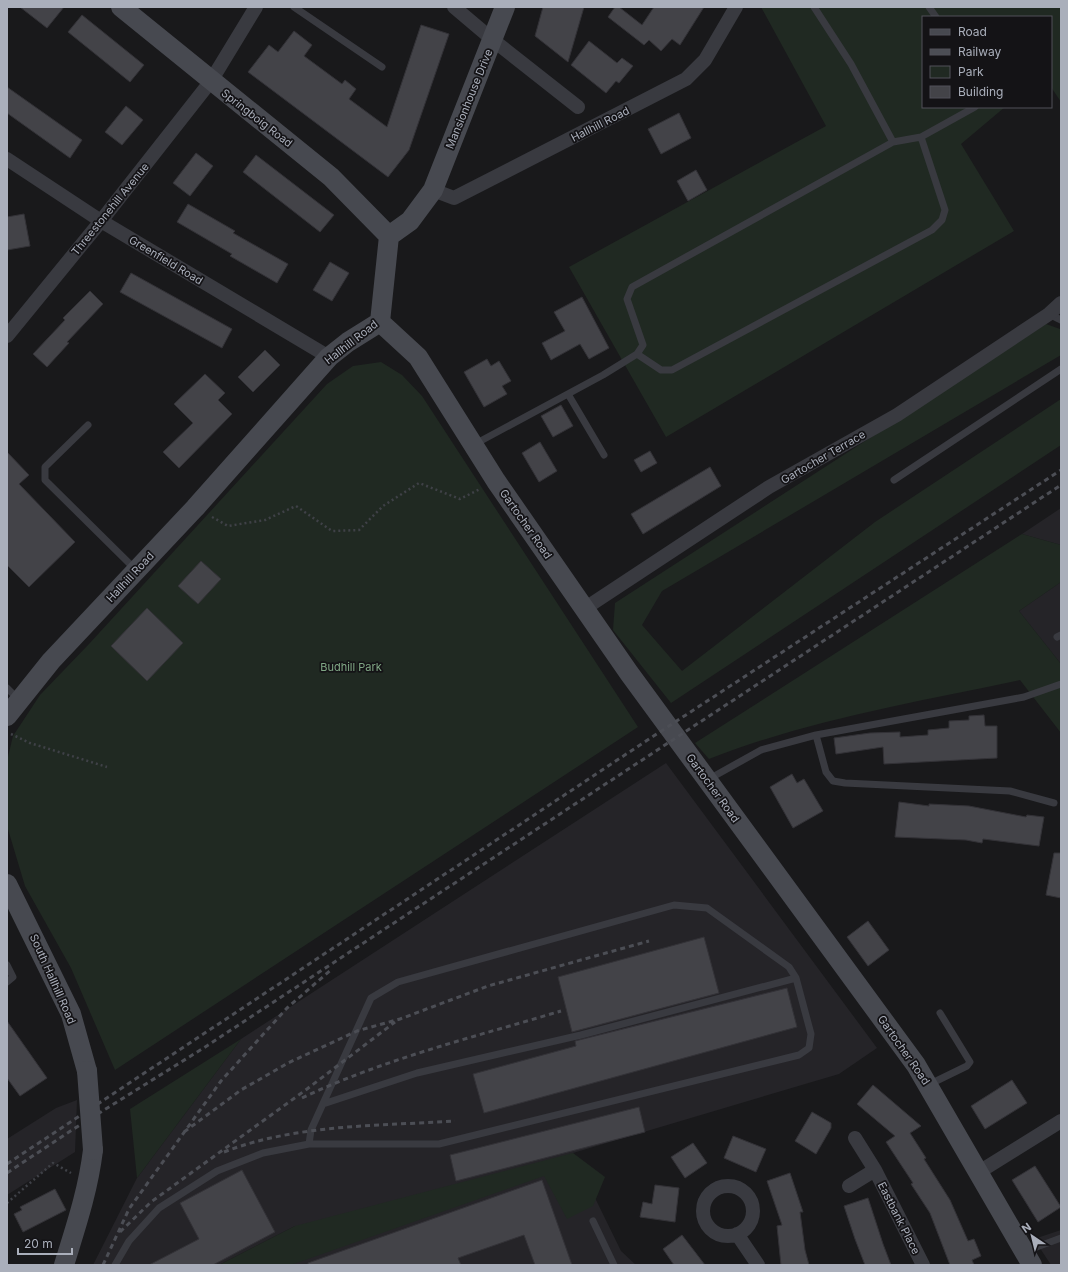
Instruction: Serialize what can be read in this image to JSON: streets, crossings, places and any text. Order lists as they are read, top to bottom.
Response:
{
  "streets": {
    "main road": [
      "Mansionhouse Drive",
      "Springboig Road",
      "Hallhill Road",
      "Gartocher Road",
      "South Hallhill Road"
    ],
    "street": [
      "Threestonehill Avenue",
      "Greenfield Road",
      "Gartocher Terrace",
      "Eastbank Place"
    ]
  },
  "crossings": [
    ["Mansionhouse Drive", "Hallhill Road"],
    ["Springboig Road", "Hallhill Road"],
    ["Springboig Road", "Threestonehill Avenue"],
    ["Hallhill Road", "Greenfield Road"],
    ["Hallhill Road", "Gartocher Road"],
    ["Threestonehill Avenue", "Greenfield Road"],
    ["Gartocher Terrace", "Gartocher Road"]
  ],
  "parks": ["Budhill Park"],
  "legend": [
    "Road",
    "Railway",
    "Park",
    "Building"
  ],
  "scale_bar": "20 m",
  "north": "top left"
}
